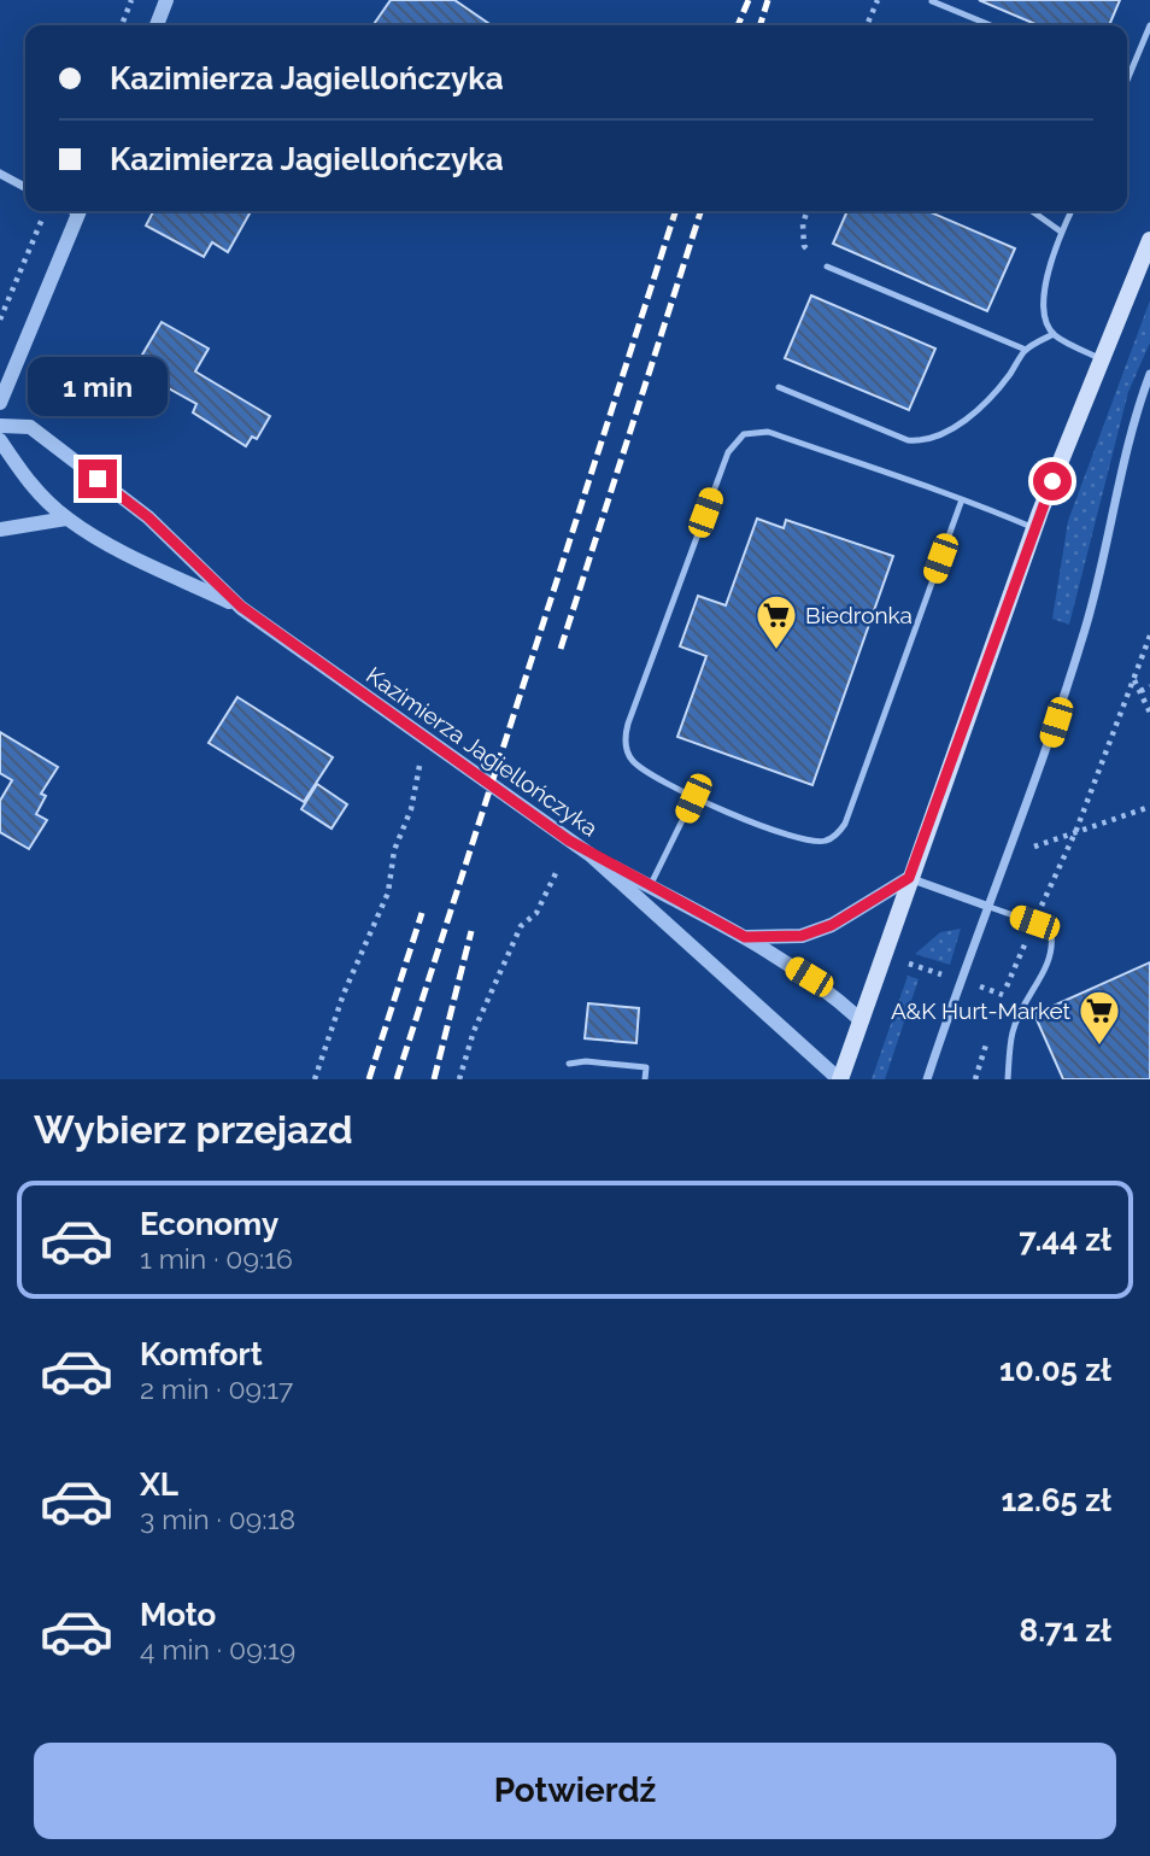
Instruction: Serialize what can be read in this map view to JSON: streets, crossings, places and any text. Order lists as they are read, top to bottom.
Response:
{
  "streets": {
    "main road": ["Kazimierza Jagiellończyka"]
  },
  "places": {
    "supermarket": ["Biedronka", "A&K Hurt-Market"]
  },
  "page": {
    "banner": ["Kazimierza Jagiellończyka", "Kazimierza Jagiellończyka"],
    "bubble": "1 min",
    "heading": "Wybierz przejazd",
    "list": [
      {
        "name": "Economy",
        "note": "1 min · 09:16",
        "value": "7.44 zł"
      },
      {
        "name": "Komfort",
        "note": "2 min · 09:17",
        "value": "10.05 zł"
      },
      {
        "name": "XL",
        "note": "3 min · 09:18",
        "value": "12.65 zł"
      },
      {
        "name": "Moto",
        "note": "4 min · 09:19",
        "value": "8.71 zł"
      }
    ],
    "buttons": "Potwierdź"
  }
}
